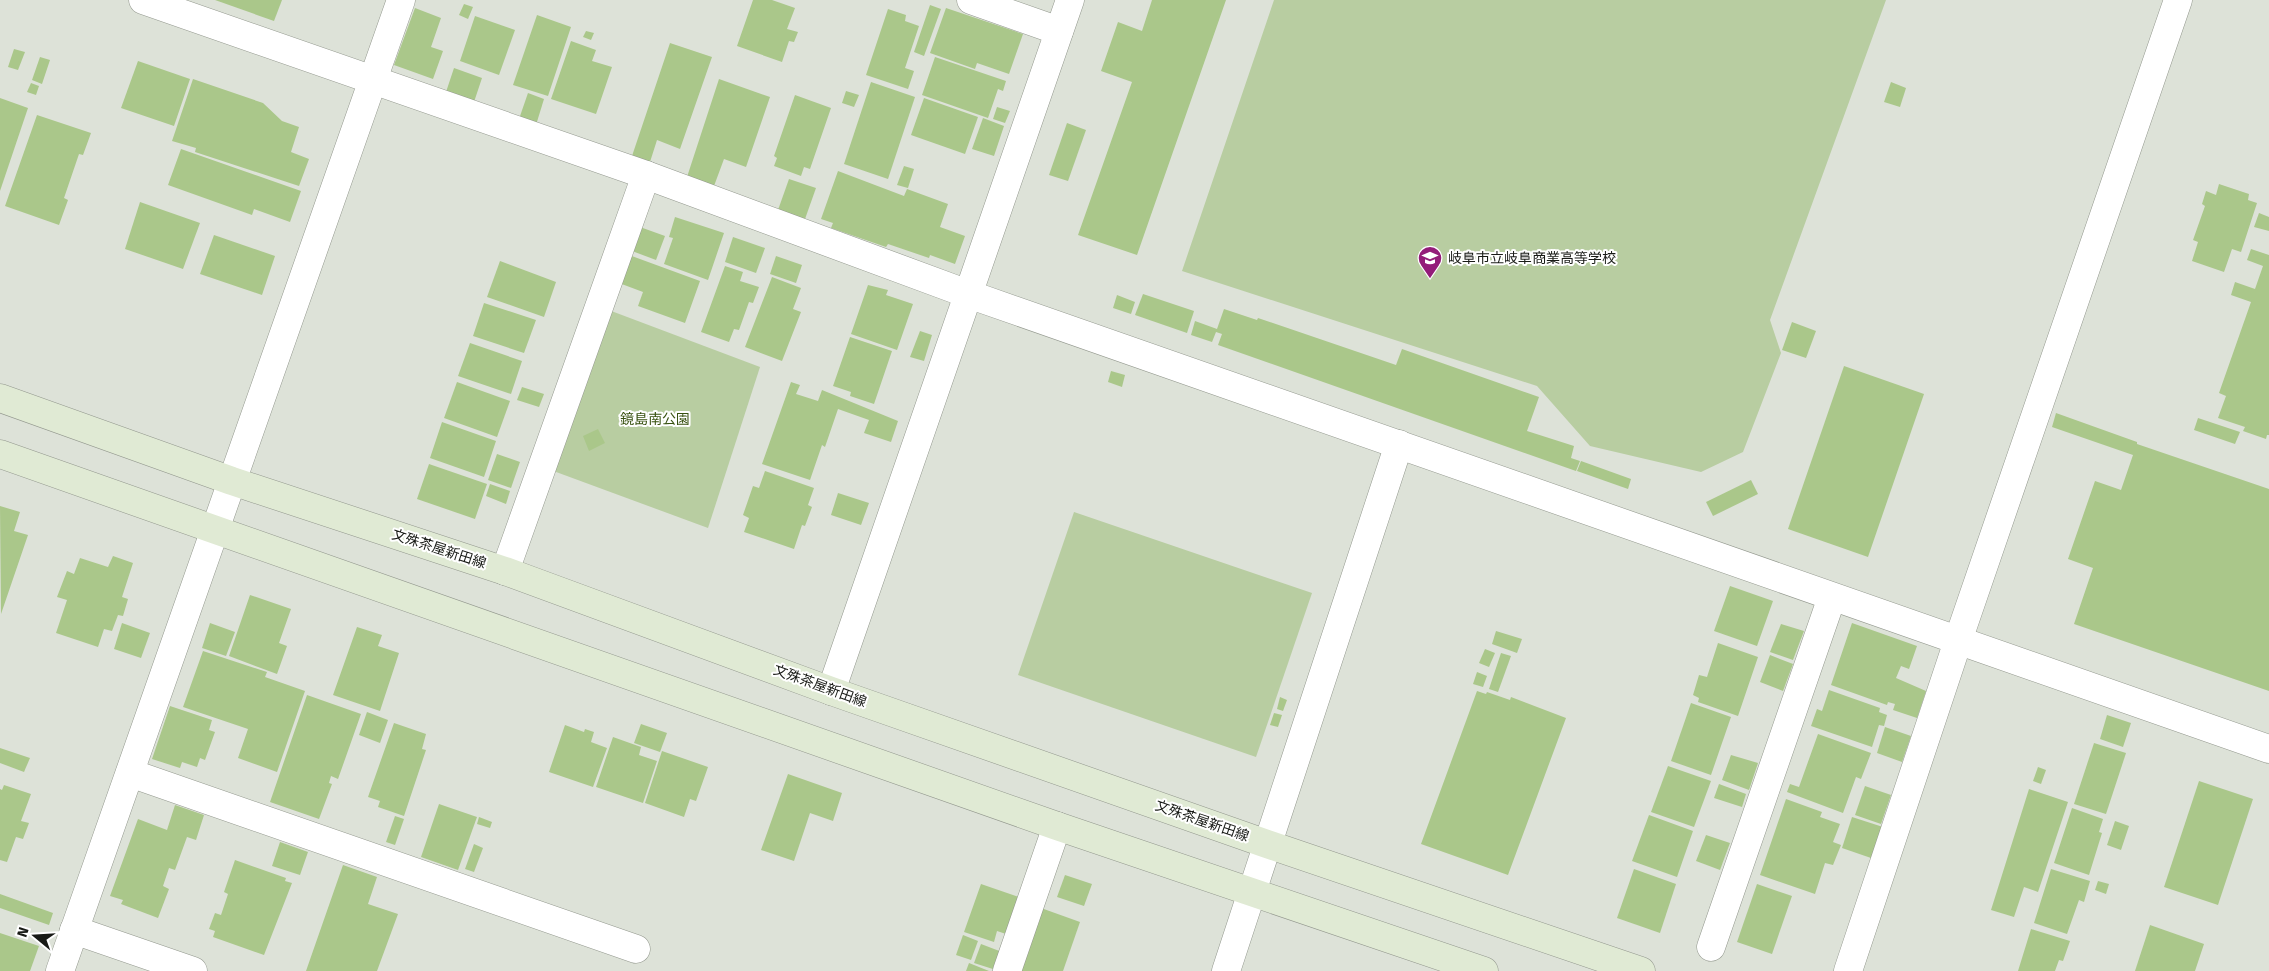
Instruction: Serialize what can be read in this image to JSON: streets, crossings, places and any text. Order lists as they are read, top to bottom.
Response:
{
  "streets": {
    "main road": ["文殊茶屋新田線"]
  },
  "parks": ["鏡島南公園"],
  "places": {
    "school or university": ["岐阜市立岐阜商業高等学校"]
  },
  "north": "left"
}
